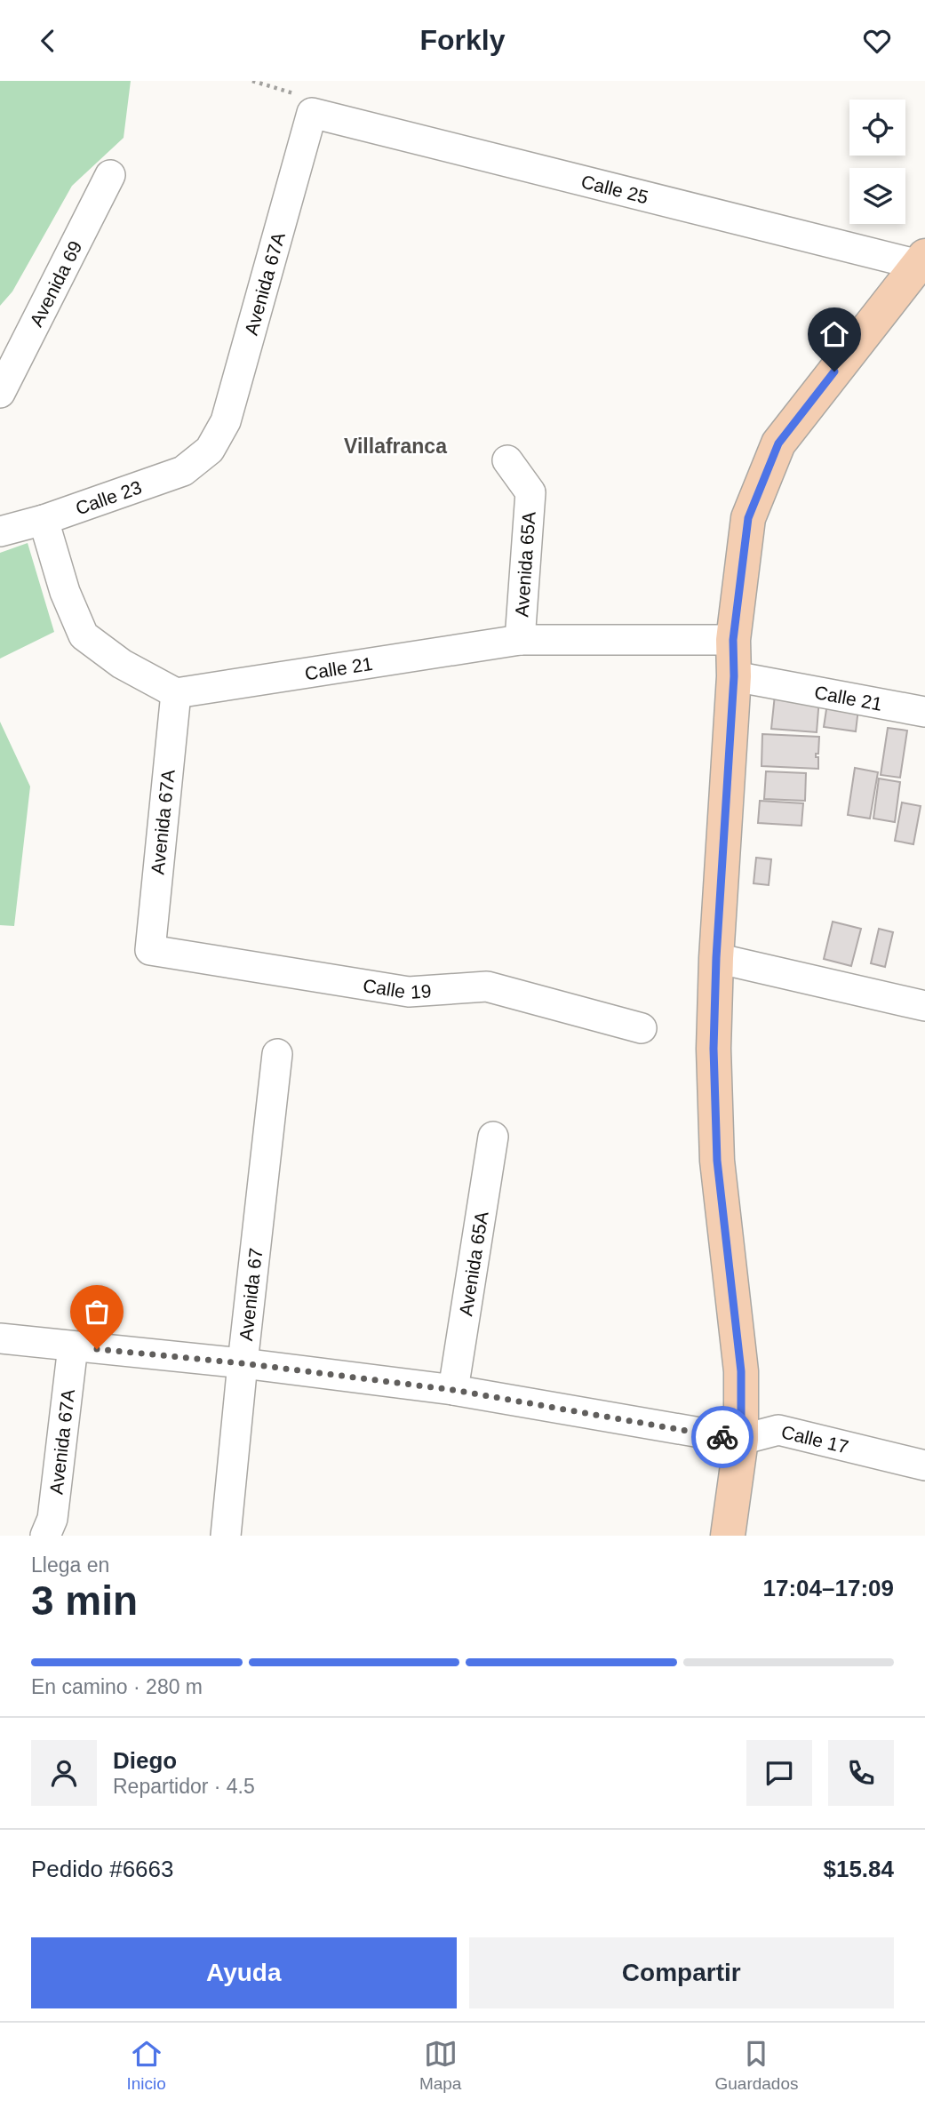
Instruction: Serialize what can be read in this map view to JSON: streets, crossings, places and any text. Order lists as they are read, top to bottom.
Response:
{
  "streets": {
    "street": [
      "Calle 25",
      "Avenida 67A",
      "Avenida 69",
      "Calle 23",
      "Avenida 65A",
      "Calle 21",
      "Calle 19",
      "Avenida 67",
      "Calle 17"
    ]
  },
  "crossings": [
    ["Calle 25", "Avenida 67A"],
    ["Avenida 67A", "Calle 23"],
    ["Avenida 67A", "Calle 21"],
    ["Avenida 67A", "Calle 19"],
    ["Avenida 67A", "Calle 17"],
    ["Avenida 65A", "Calle 21"],
    ["Avenida 65A", "Calle 17"],
    ["Avenida 67", "Calle 17"]
  ],
  "districts": ["Villafranca"],
  "page": {
    "header": "Forkly",
    "heading": ["3 min", "Llega en", "17:04–17:09"],
    "panel": [
      "Diego",
      "Repartidor · 4.5",
      "Pedido #6663",
      "$15.84"
    ],
    "bar": "En camino · 280 m",
    "buttons": ["Ayuda", "Compartir"],
    "tabs": ["Inicio", "Mapa", "Guardados"]
  }
}
